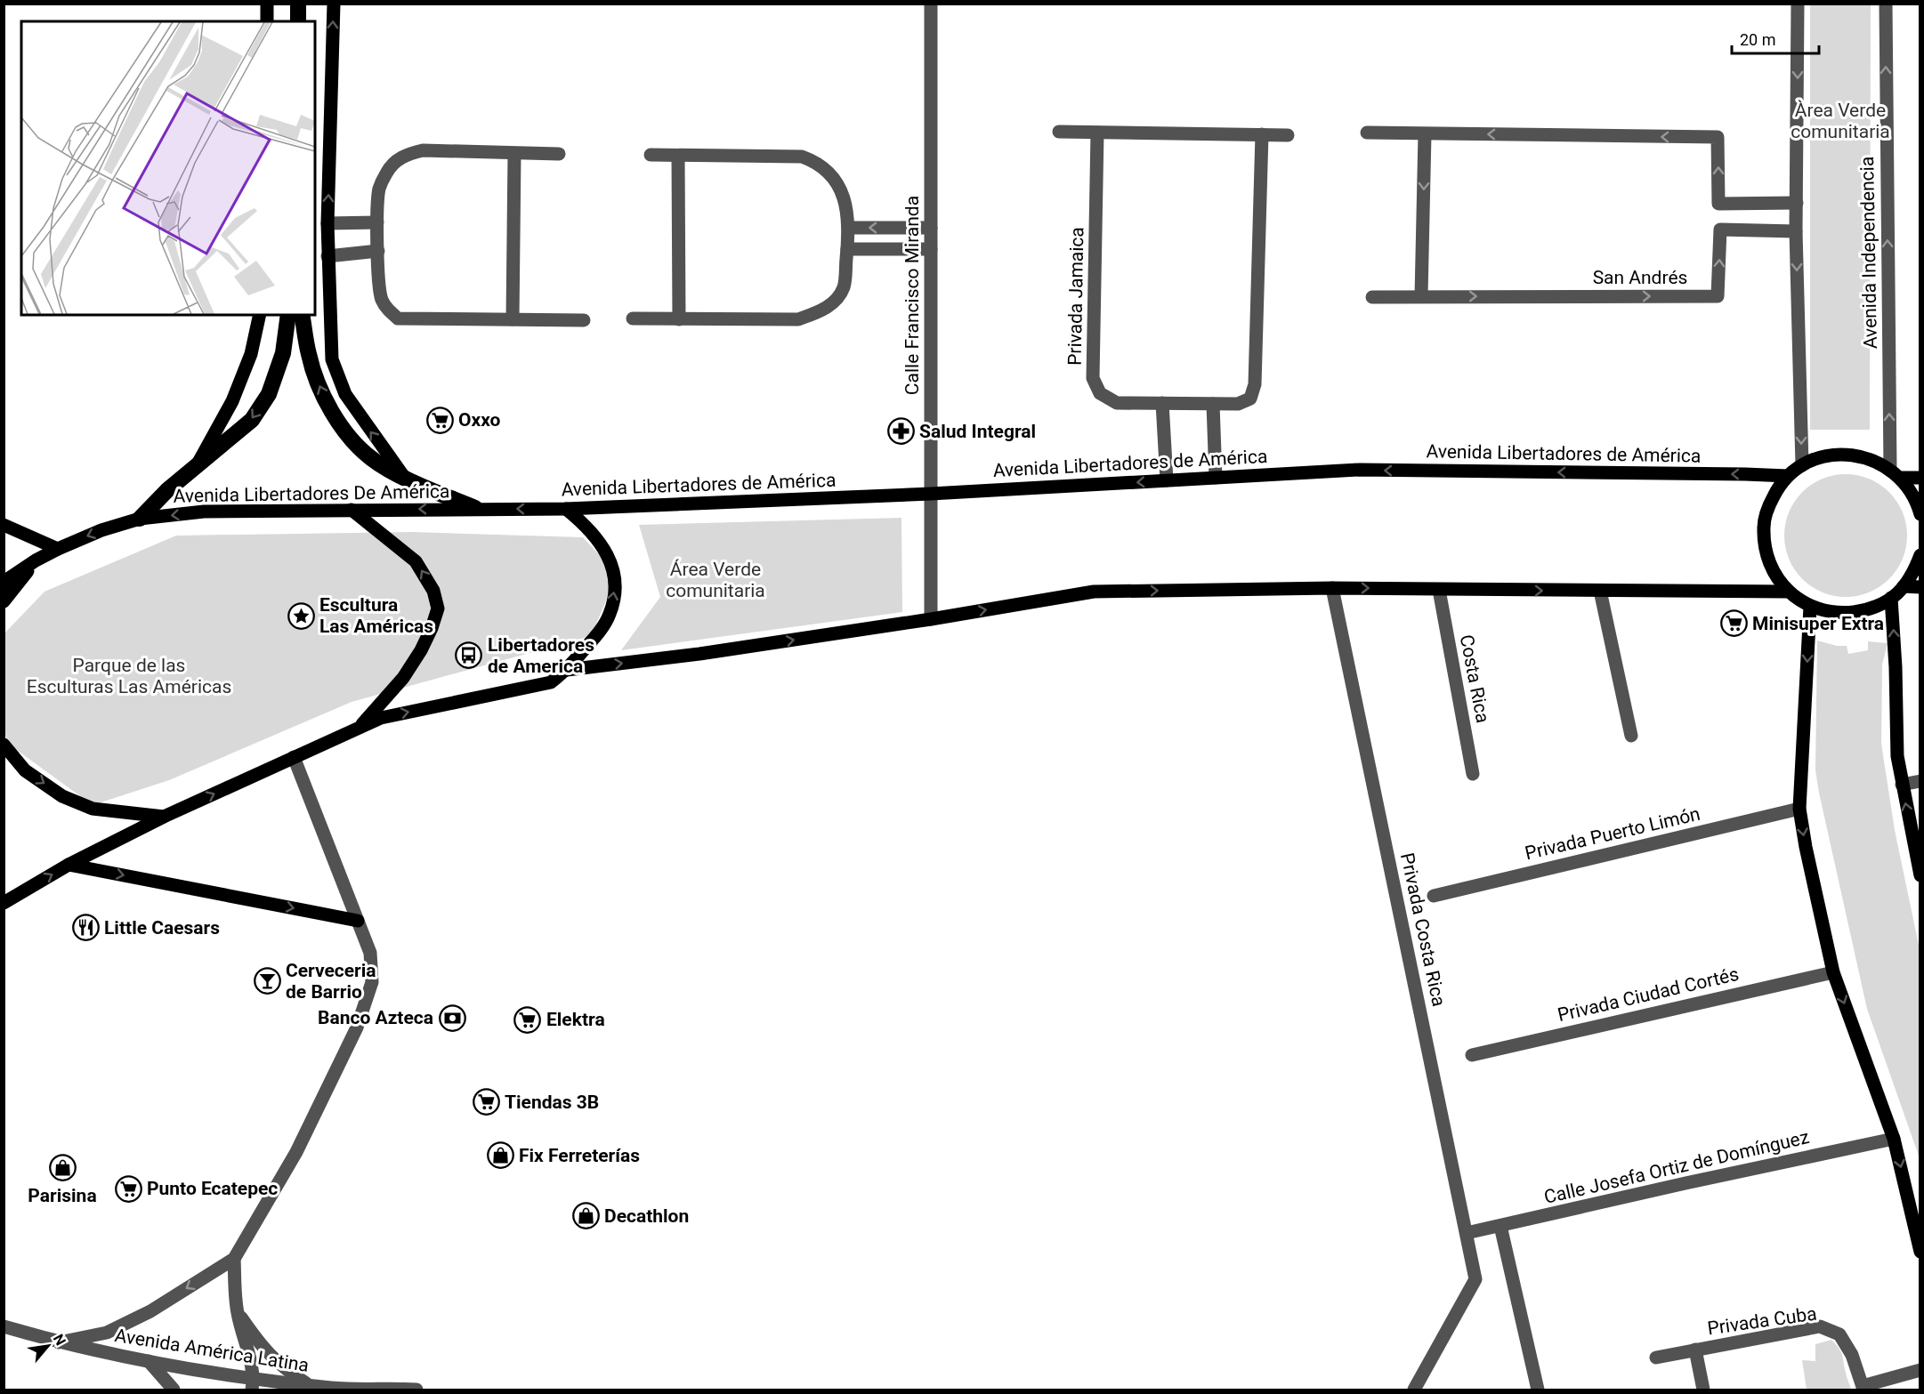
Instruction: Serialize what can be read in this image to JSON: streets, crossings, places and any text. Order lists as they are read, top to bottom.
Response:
{
  "streets": {
    "main road": ["Avenida Libertadores de América", "Avenida Libertadores De América"],
    "street": [
      "Avenida Independencia",
      "San Andrés",
      "Calle Francisco Miranda",
      "Privada Jamaica",
      "Costa Rica",
      "Privada Puerto Limón",
      "Privada Costa Rica",
      "Privada Ciudad Cortés",
      "Calle Josefa Ortiz de Domínguez",
      "Privada Cuba",
      "Avenida América Latina"
    ]
  },
  "crossings": [
    ["Calle Francisco Miranda", "Avenida Libertadores de América"],
    ["Avenida Libertadores de América", "Avenida Libertadores De América"],
    ["Privada Costa Rica", "Calle Josefa Ortiz de Domínguez"]
  ],
  "one_way": ["San Andrés"],
  "parks": ["Àrea Verde comunitaria", "Área Verde comunitaria", "Parque de las Esculturas Las Américas"],
  "places": {
    "supermarket": [
      "Oxxo",
      "Minisuper Extra",
      "Elektra",
      "Tiendas 3B",
      "Punto Ecatepec"
    ],
    "pharmacy": ["Salud Integral"],
    "place": ["Escultura Las Américas"],
    "bus stop": ["Libertadores de America"],
    "restaurant": ["Little Caesars"],
    "bar": ["Cerveceria de Barrio"],
    "bank": ["Banco Azteca"],
    "shop": ["Fix Ferreterías", "Parisina", "Decathlon"]
  },
  "scale_bar": "20 m",
  "north": "top right"
}
